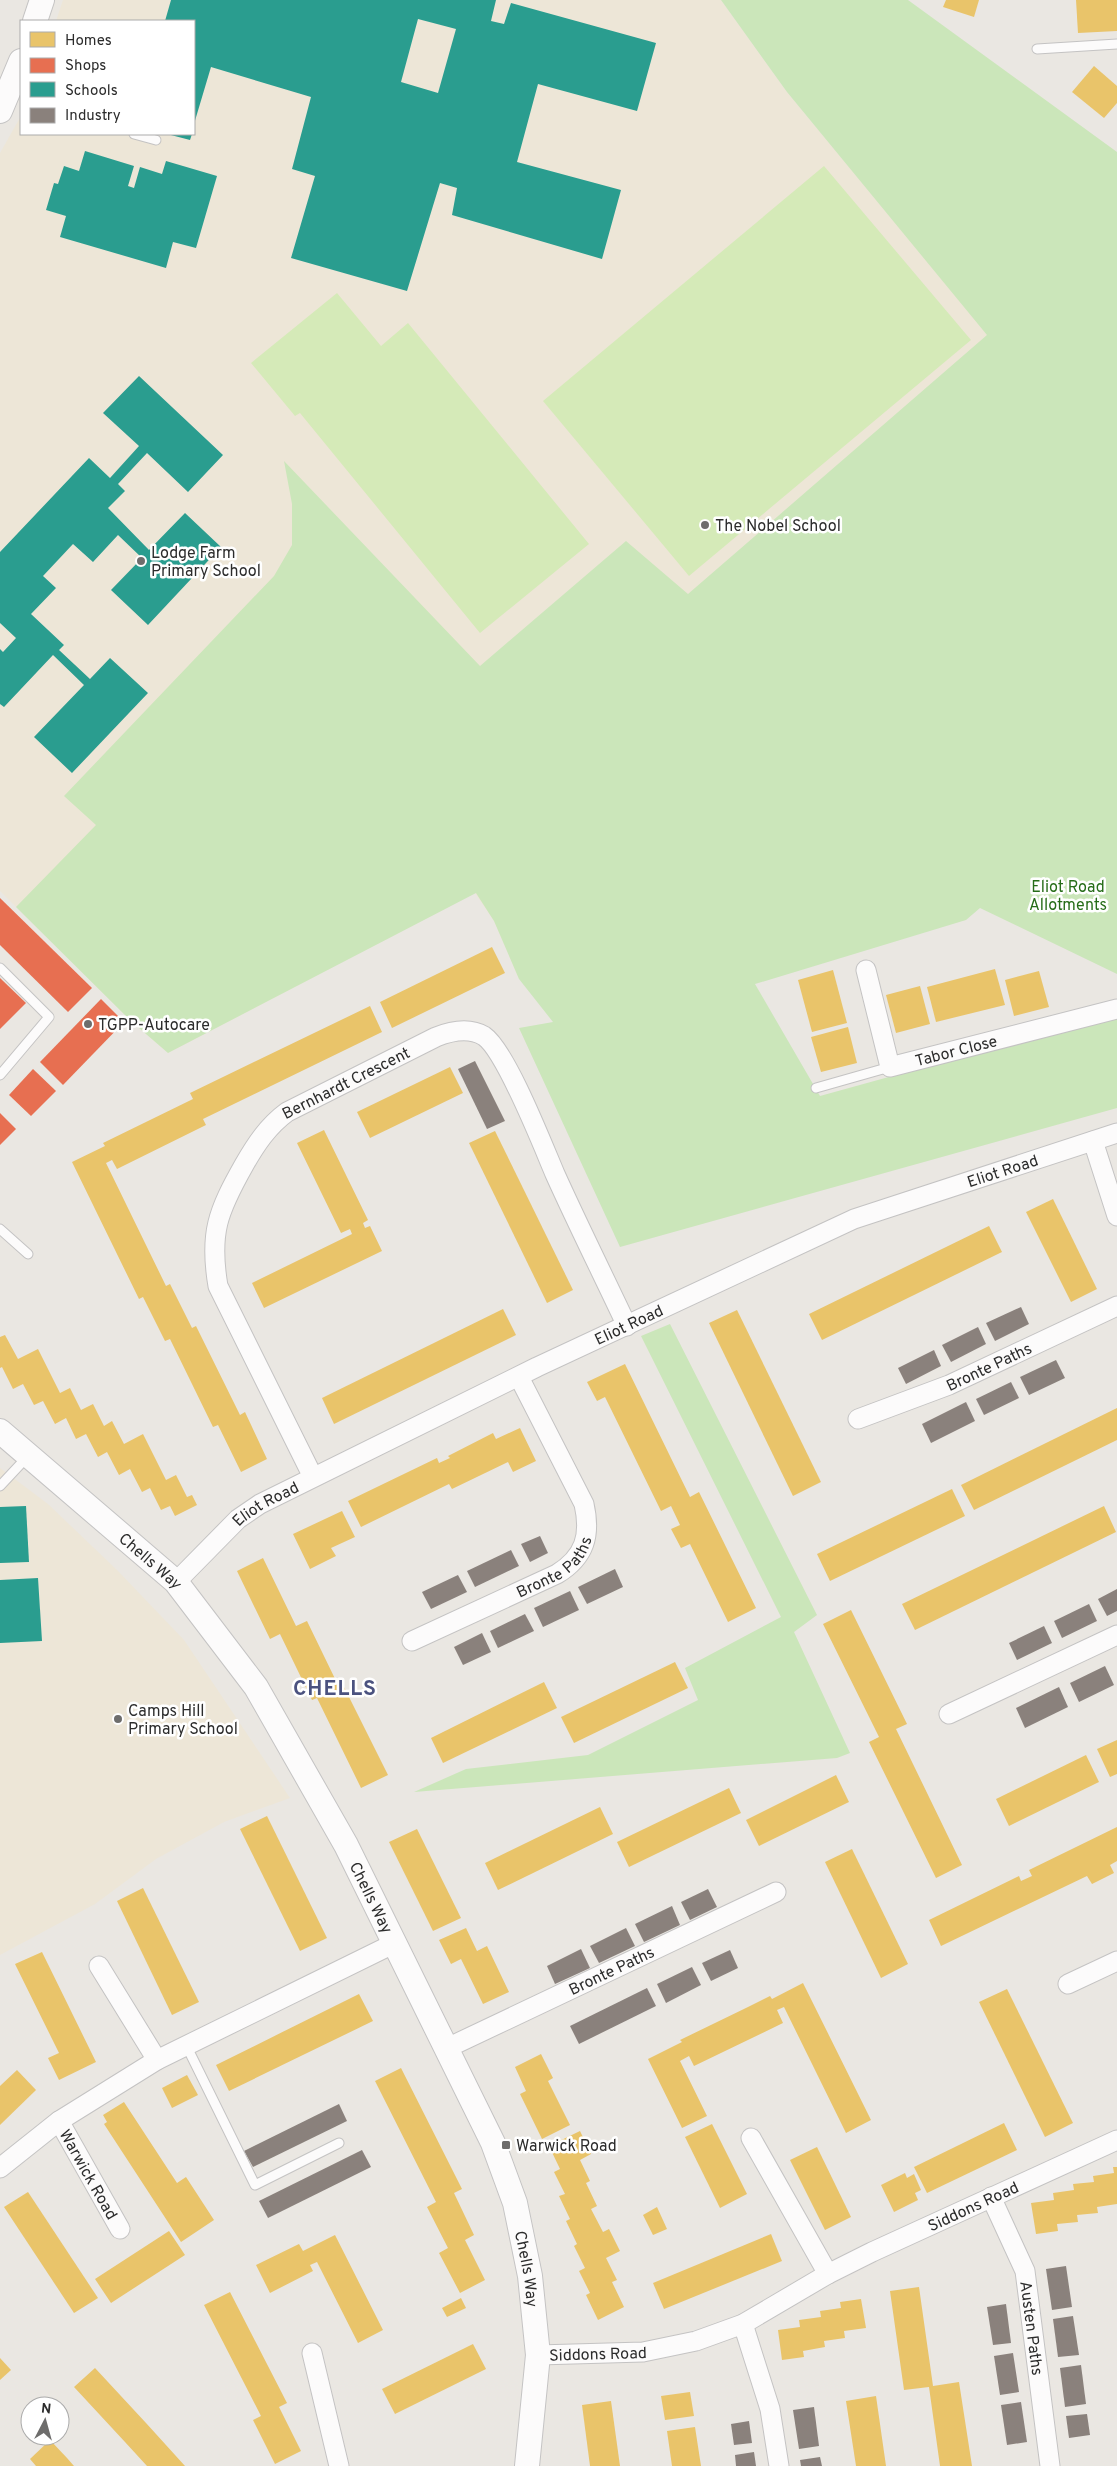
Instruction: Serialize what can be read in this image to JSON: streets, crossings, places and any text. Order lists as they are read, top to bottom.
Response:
{
  "streets": {
    "street": [
      "Tabor Close",
      "Bernhardt Crescent",
      "Eliot Road",
      "Bronte Paths",
      "Chells Way",
      "Warwick Road",
      "Siddons Road",
      "Austen Paths"
    ]
  },
  "crossings": [
    ["Bernhardt Crescent", "Eliot Road"],
    ["Eliot Road", "Bronte Paths"],
    ["Eliot Road", "Chells Way"],
    ["Bronte Paths", "Chells Way"],
    ["Chells Way", "Warwick Road"],
    ["Chells Way", "Siddons Road"],
    ["Siddons Road", "Austen Paths"]
  ],
  "districts": ["CHELLS"],
  "parks": ["Eliot Road Allotments"],
  "places": {
    "other": [
      "The Nobel School",
      "Lodge Farm Primary School",
      "TGPP-Autocare",
      "Camps Hill Primary School"
    ],
    "transit": ["Warwick Road"]
  },
  "legend": [
    "Homes",
    "Shops",
    "Schools",
    "Industry"
  ],
  "north": "top"
}
